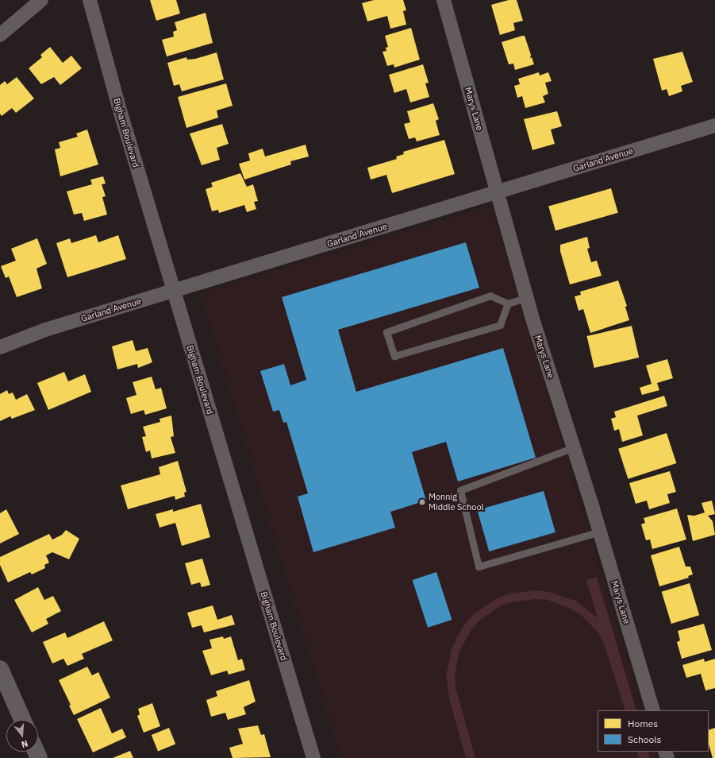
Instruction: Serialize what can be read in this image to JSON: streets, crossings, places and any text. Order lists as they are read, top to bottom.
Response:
{
  "streets": {
    "street": ["Marys Lane", "Bigham Boulevard", "Garland Avenue"]
  },
  "crossings": [
    ["Marys Lane", "Garland Avenue"],
    ["Bigham Boulevard", "Garland Avenue"]
  ],
  "places": ["Monnig Middle School"],
  "legend": ["Homes", "Schools"],
  "north": "bottom"
}
